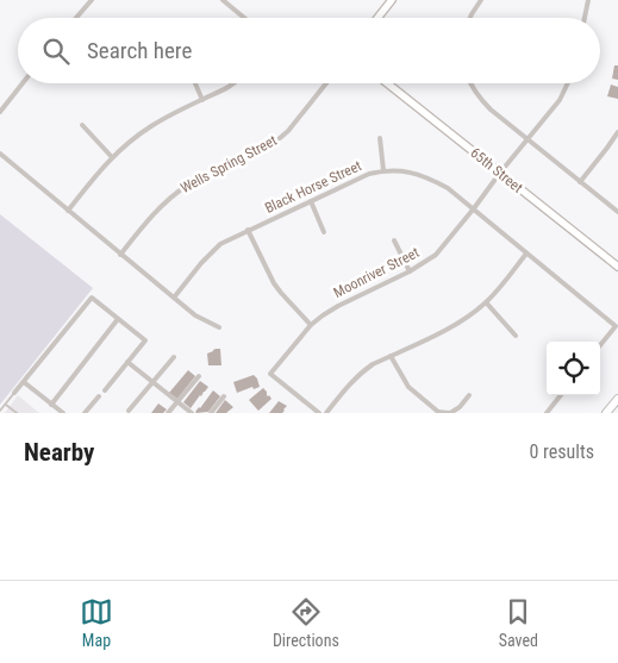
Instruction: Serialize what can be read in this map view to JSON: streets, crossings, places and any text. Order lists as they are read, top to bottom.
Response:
{
  "streets": {
    "street": [
      "Wells Spring Street",
      "65th Street",
      "Black Horse Street",
      "Moonriver Street"
    ]
  },
  "crossings": [
    ["65th Street", "Moonriver Street"],
    ["Black Horse Street", "Moonriver Street"]
  ],
  "page": {
    "search": "Search here",
    "heading": ["Nearby", "0 results"],
    "nav": ["Map", "Directions", "Saved"]
  }
}
